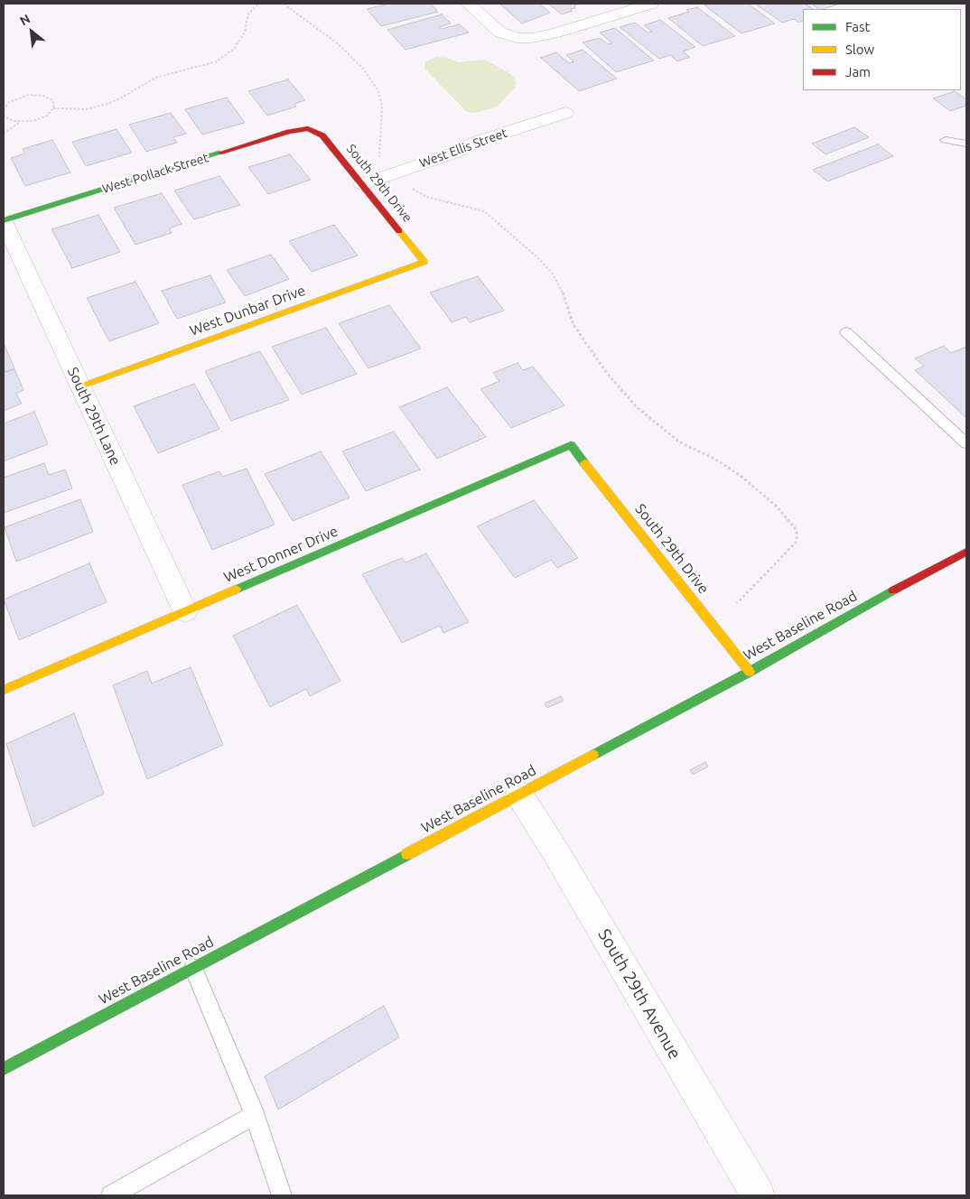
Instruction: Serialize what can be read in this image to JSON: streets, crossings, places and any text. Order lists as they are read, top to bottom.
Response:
{
  "streets": {
    "street": [
      "West Ellis Street",
      "West Pollack Street",
      "South 29th Drive",
      "West Dunbar Drive",
      "South 29th Lane",
      "West Donner Drive",
      "West Baseline Road",
      "South 29th Avenue"
    ]
  },
  "crossings": [
    ["West Ellis Street", "South 29th Drive"],
    ["West Pollack Street", "South 29th Drive"],
    ["West Pollack Street", "South 29th Lane"],
    ["South 29th Drive", "West Dunbar Drive"],
    ["South 29th Drive", "West Donner Drive"],
    ["South 29th Drive", "West Baseline Road"],
    ["West Dunbar Drive", "South 29th Lane"],
    ["South 29th Lane", "West Donner Drive"],
    ["West Baseline Road", "South 29th Avenue"]
  ],
  "legend": ["Fast", "Slow", "Jam"],
  "north": "top left"
}
